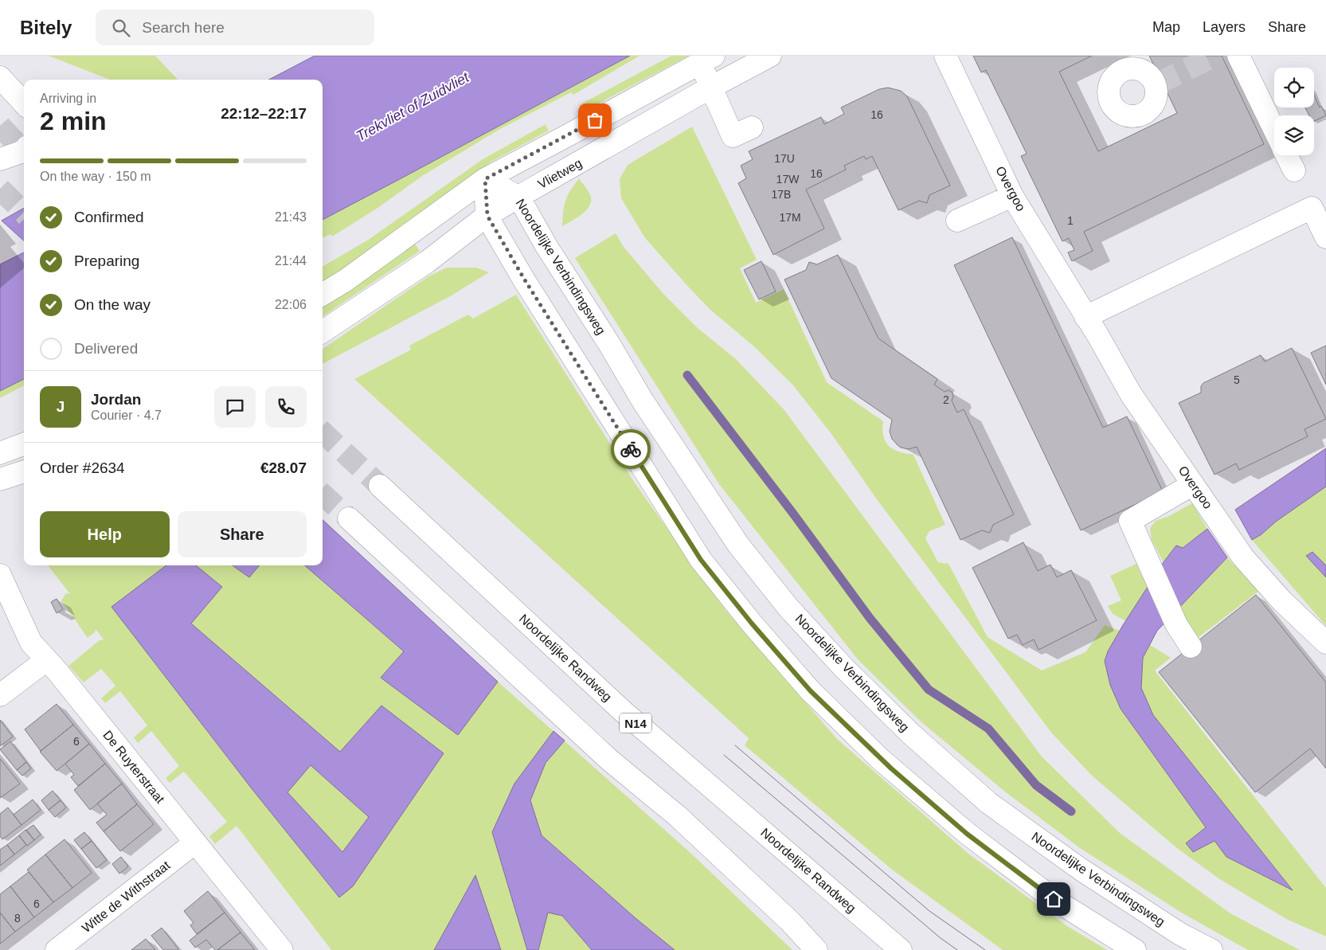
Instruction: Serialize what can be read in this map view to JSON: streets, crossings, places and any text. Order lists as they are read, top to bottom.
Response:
{
  "streets": {
    "street": [
      "Vlietweg",
      "Overgoo",
      "Noordelijke Verbindingsweg",
      "Noordelijke Randweg",
      "N14",
      "De Ruyterstraat",
      "Witte de Withstraat"
    ]
  },
  "crossings": [
    ["Vlietweg", "Noordelijke Verbindingsweg"],
    ["De Ruyterstraat", "Witte de Withstraat"]
  ],
  "water": ["Trekvliet of Zuidvliet"],
  "house_numbers": [
    "16",
    "17U",
    "16",
    "17W",
    "17B",
    "17M",
    "1",
    "5",
    "2",
    "6",
    "6",
    "8"
  ],
  "page": {
    "header": "Bitely",
    "search": "Search here",
    "nav": ["Map", "Layers", "Share"],
    "heading": ["2 min", "Arriving in", "22:12–22:17"],
    "panel": [
      "Jordan",
      "Courier · 4.7",
      "Order #2634",
      "€28.07"
    ],
    "bar": "On the way · 150 m",
    "list": [
      ["Confirmed", "21:43"],
      ["Preparing", "21:44"],
      ["On the way", "22:06"],
      "Delivered"
    ],
    "round": "J",
    "buttons": ["Help", "Share"]
  }
}
